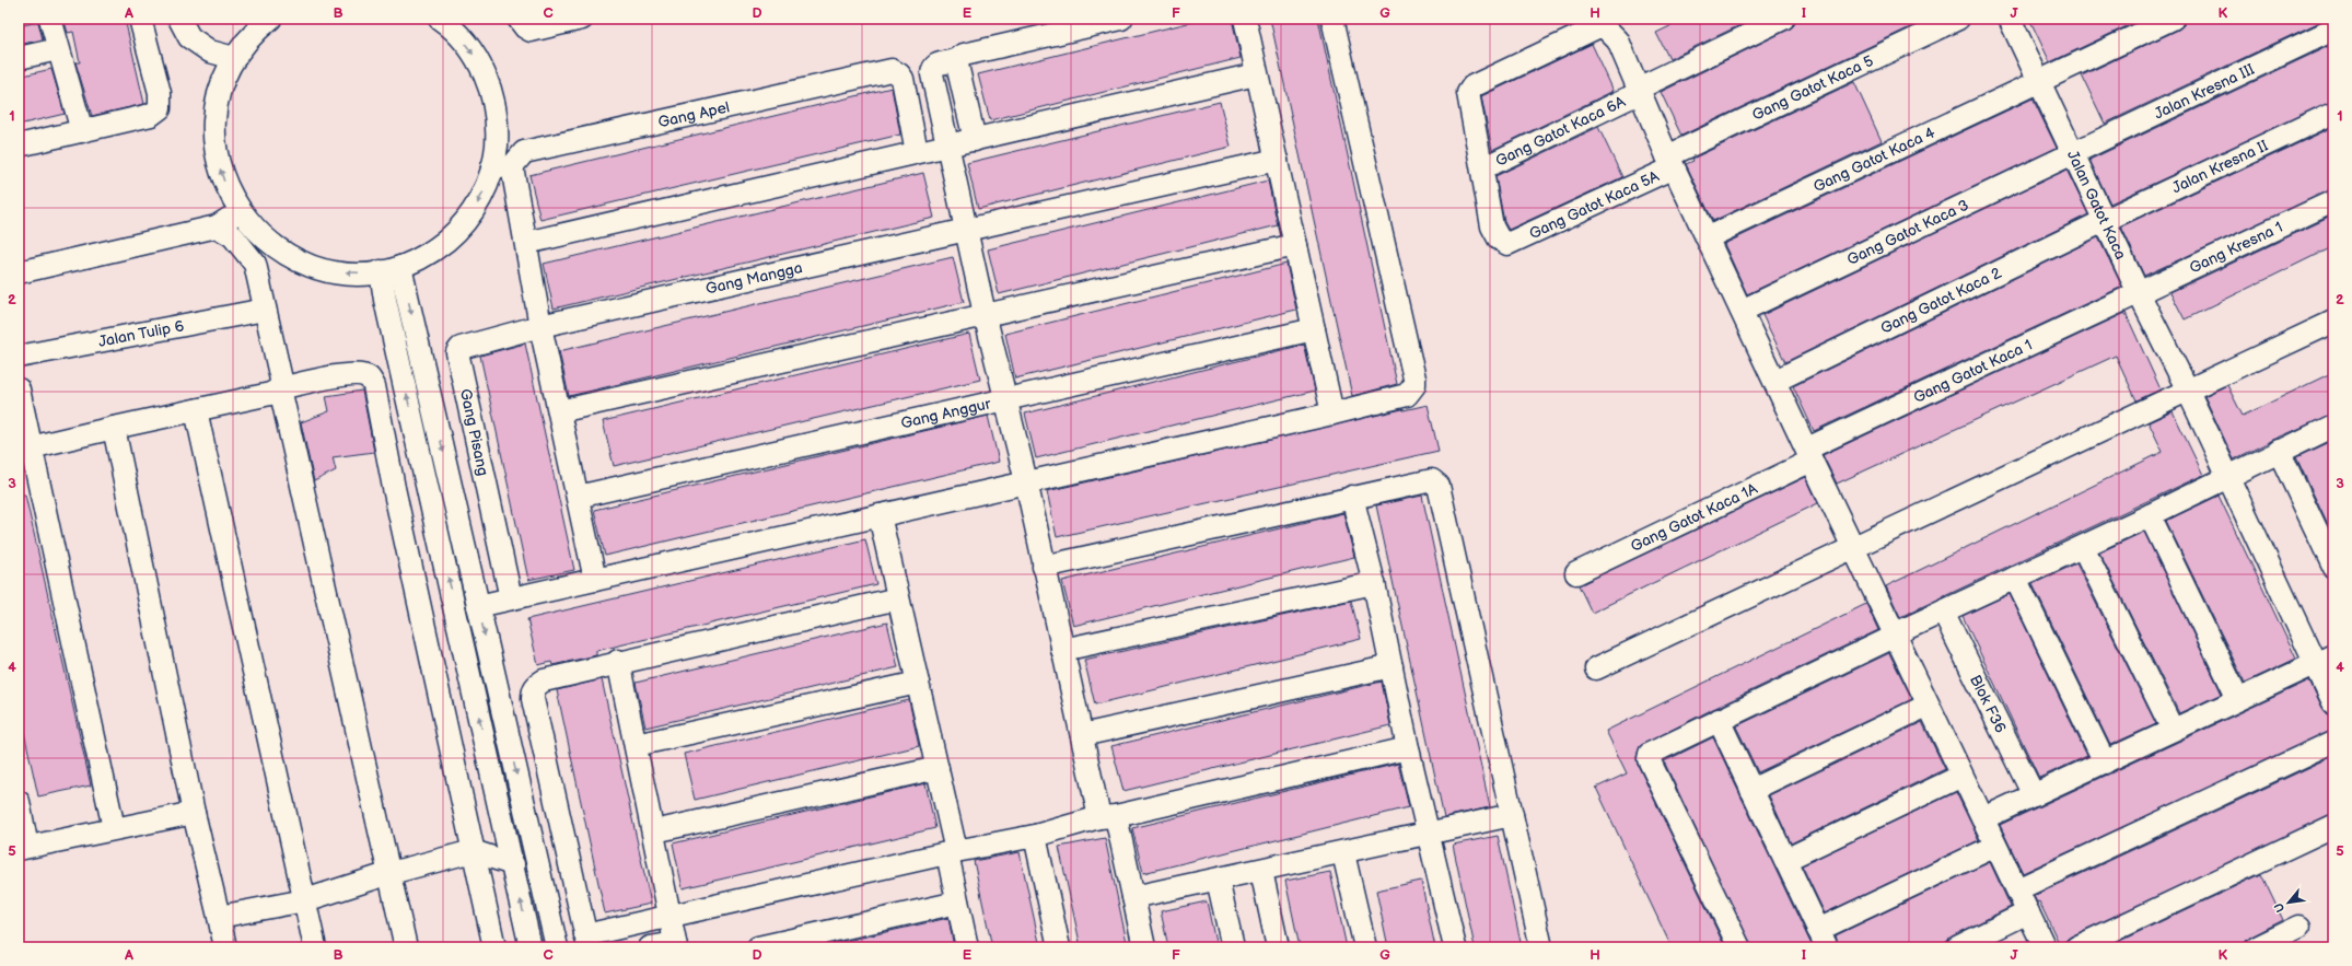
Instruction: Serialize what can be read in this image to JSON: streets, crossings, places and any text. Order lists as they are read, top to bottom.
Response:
{
  "streets": {
    "street": [
      "Gang Gatot Kaca 5",
      "Jalan Kresna III",
      "Gang Apel",
      "Gang Gatot Kaca 6A",
      "Gang Gatot Kaca 4",
      "Jalan Kresna II",
      "Jalan Gatot Kaca",
      "Gang Gatot Kaca 5A",
      "Gang Gatot Kaca 3",
      "Gang Kresna 1",
      "Gang Mangga",
      "Gang Gatot Kaca 2",
      "Jalan Tulip 6",
      "Gang Gatot Kaca 1",
      "Gang Anggur",
      "Gang Pisang",
      "Gang Gatot Kaca 1A",
      "Blok F36"
    ]
  },
  "crossings": [
    ["Gang Gatot Kaca 5", "Gang Gatot Kaca 5A"],
    ["Jalan Kresna III", "Jalan Gatot Kaca"],
    ["Jalan Kresna III", "Gang Gatot Kaca 3"],
    ["Gang Gatot Kaca 6A", "Gang Gatot Kaca 5A"],
    ["Gang Gatot Kaca 4", "Jalan Gatot Kaca"],
    ["Jalan Kresna II", "Jalan Gatot Kaca"],
    ["Jalan Kresna II", "Gang Gatot Kaca 2"],
    ["Jalan Gatot Kaca", "Gang Gatot Kaca 3"],
    ["Jalan Gatot Kaca", "Gang Kresna 1"],
    ["Jalan Gatot Kaca", "Gang Gatot Kaca 2"],
    ["Jalan Gatot Kaca", "Gang Gatot Kaca 1"],
    ["Gang Kresna 1", "Gang Gatot Kaca 1"],
    ["Gang Mangga", "Gang Pisang"],
    ["Gang Gatot Kaca 1", "Gang Gatot Kaca 1A"]
  ],
  "north": "bottom left",
  "grid": {
    "columns": [
      "A",
      "B",
      "C",
      "D",
      "E",
      "F",
      "G",
      "H",
      "I",
      "J",
      "K"
    ],
    "rows": [
      "1",
      "2",
      "3",
      "4",
      "5"
    ]
  }
}
